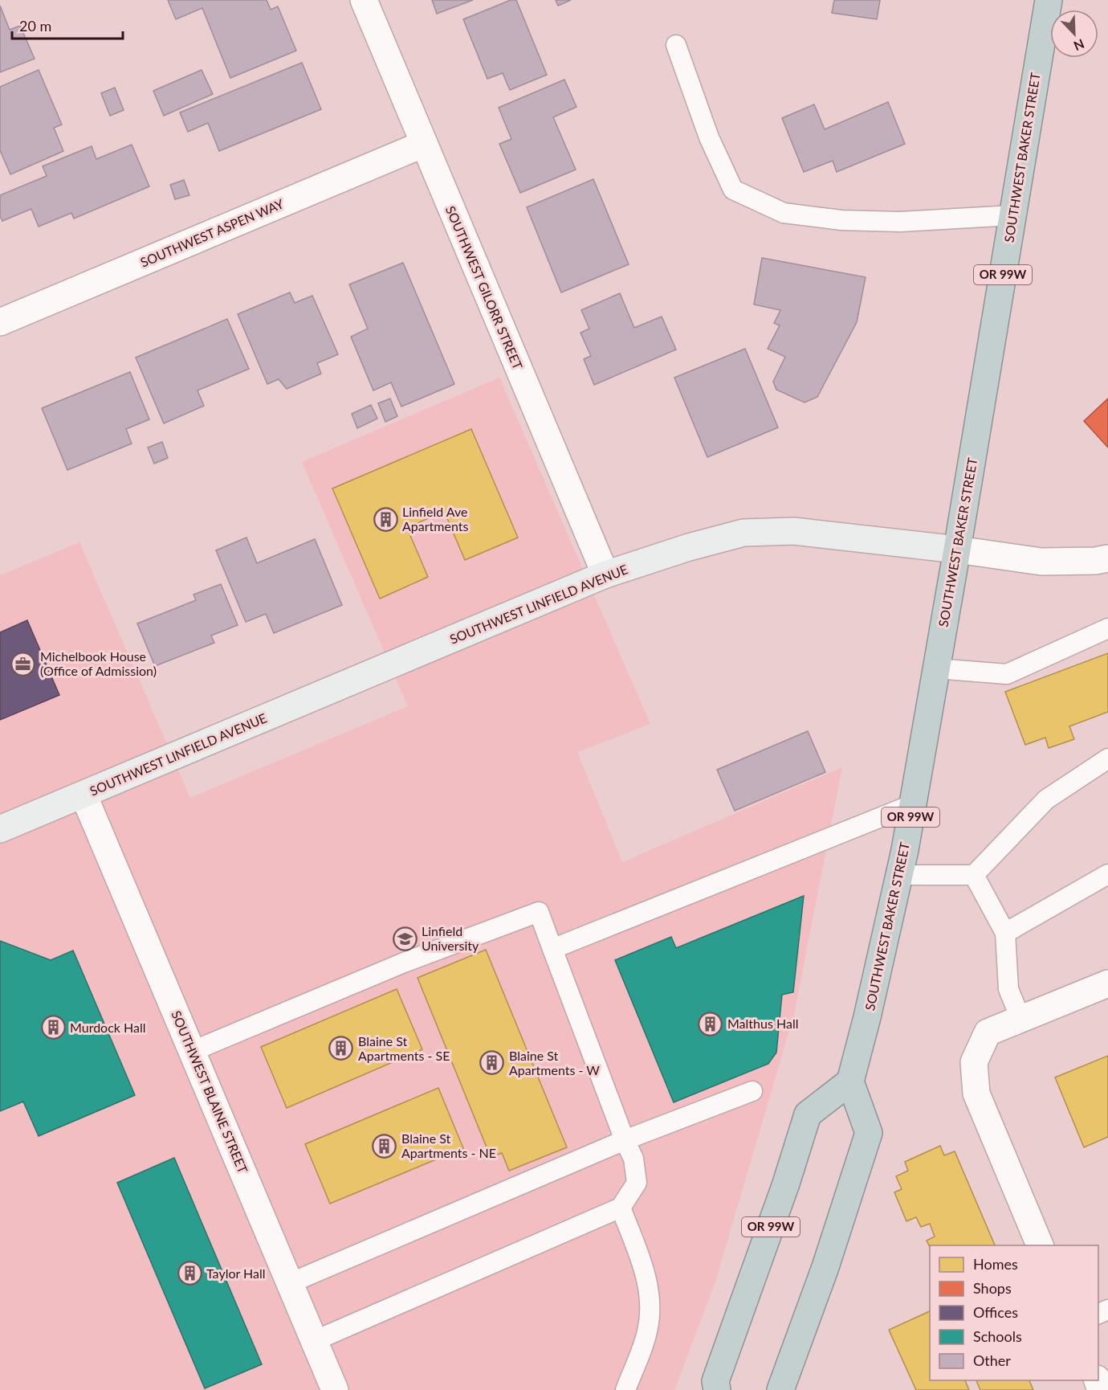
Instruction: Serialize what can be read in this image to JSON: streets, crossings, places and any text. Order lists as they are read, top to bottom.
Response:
{
  "streets": {
    "highway": ["SOUTHWEST BAKER STREET", "OR 99W"],
    "street": [
      "SOUTHWEST ASPEN WAY",
      "SOUTHWEST GILORR STREET",
      "SOUTHWEST LINFIELD AVENUE",
      "SOUTHWEST BLAINE STREET"
    ]
  },
  "crossings": [
    ["SOUTHWEST BAKER STREET", "OR 99W"],
    ["SOUTHWEST BAKER STREET", "SOUTHWEST LINFIELD AVENUE"],
    ["SOUTHWEST ASPEN WAY", "SOUTHWEST GILORR STREET"],
    ["SOUTHWEST GILORR STREET", "SOUTHWEST LINFIELD AVENUE"],
    ["SOUTHWEST LINFIELD AVENUE", "SOUTHWEST BLAINE STREET"]
  ],
  "places": {
    "building": [
      "Linfield Ave Apartments",
      "Malthus Hall",
      "Murdock Hall",
      "Blaine St Apartments - SE",
      "Blaine St Apartments - W",
      "Blaine St Apartments - NE",
      "Taylor Hall"
    ],
    "office": ["Michelbook House (Office of Admission)"],
    "school or university": ["Linfield University"]
  },
  "legend": [
    "Homes",
    "Shops",
    "Offices",
    "Schools",
    "Other"
  ],
  "scale_bar": "20 m",
  "north": "bottom right"
}
